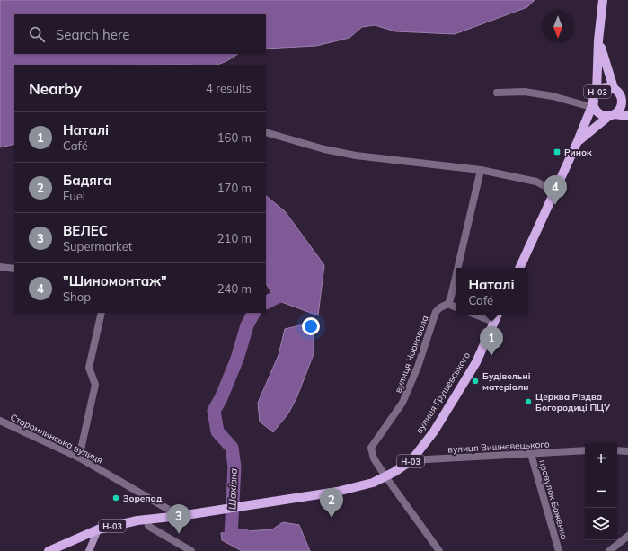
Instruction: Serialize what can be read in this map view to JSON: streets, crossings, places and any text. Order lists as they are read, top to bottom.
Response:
{
  "streets": {
    "main road": ["Н-03", "вулиця Грушевського"],
    "street": [
      "вулиця Чорновола",
      "Старомлинська вулиця",
      "вулиця Вишневецького",
      "провулок Боженка"
    ]
  },
  "crossings": [
    ["Н-03", "вулиця Грушевського"],
    ["Н-03", "Старомлинська вулиця"],
    ["вулиця Чорновола", "вулиця Грушевського"],
    ["вулиця Грушевського", "Старомлинська вулиця"],
    ["вулиця Грушевського", "вулиця Вишневецького"],
    ["вулиця Вишневецького", "провулок Боженка"]
  ],
  "water": ["Шахівка"],
  "places": {
    "transit": ["Ринок"],
    "other": ["Будівельні матеріали", "Церква Різдва Богородиці ПЦУ", "Зорепад"]
  },
  "north": "bottom",
  "page": {
    "search": "Search here",
    "heading": ["Nearby", "4 results"],
    "list": [
      {
        "mark": "1",
        "name": "Наталі",
        "note": "Café",
        "value": "160 m"
      },
      {
        "mark": "2",
        "name": "Бадяга",
        "note": "Fuel",
        "value": "170 m"
      },
      {
        "mark": "3",
        "name": "ВЕЛЕС",
        "note": "Supermarket",
        "value": "210 m"
      },
      {
        "mark": "4",
        "name": "\"Шиномонтаж\"",
        "note": "Shop",
        "value": "240 m"
      }
    ],
    "pins": [
      "4",
      "1",
      "2",
      "3"
    ],
    "popup": ["Наталі", "Café"],
    "map_buttons": ["+", "−"]
  }
}
